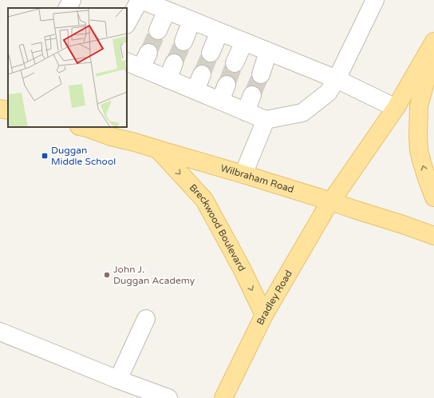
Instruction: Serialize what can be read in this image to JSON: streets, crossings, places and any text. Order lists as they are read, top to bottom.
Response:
{
  "streets": {
    "main road": ["Wilbraham Road", "Breckwood Boulevard", "Bradley Road"]
  },
  "crossings": [
    ["Wilbraham Road", "Breckwood Boulevard"],
    ["Wilbraham Road", "Bradley Road"],
    ["Breckwood Boulevard", "Bradley Road"]
  ],
  "one_way": ["Breckwood Boulevard"],
  "places": {
    "transit": ["Duggan Middle School"],
    "other": ["John J. Duggan Academy"]
  }
}
